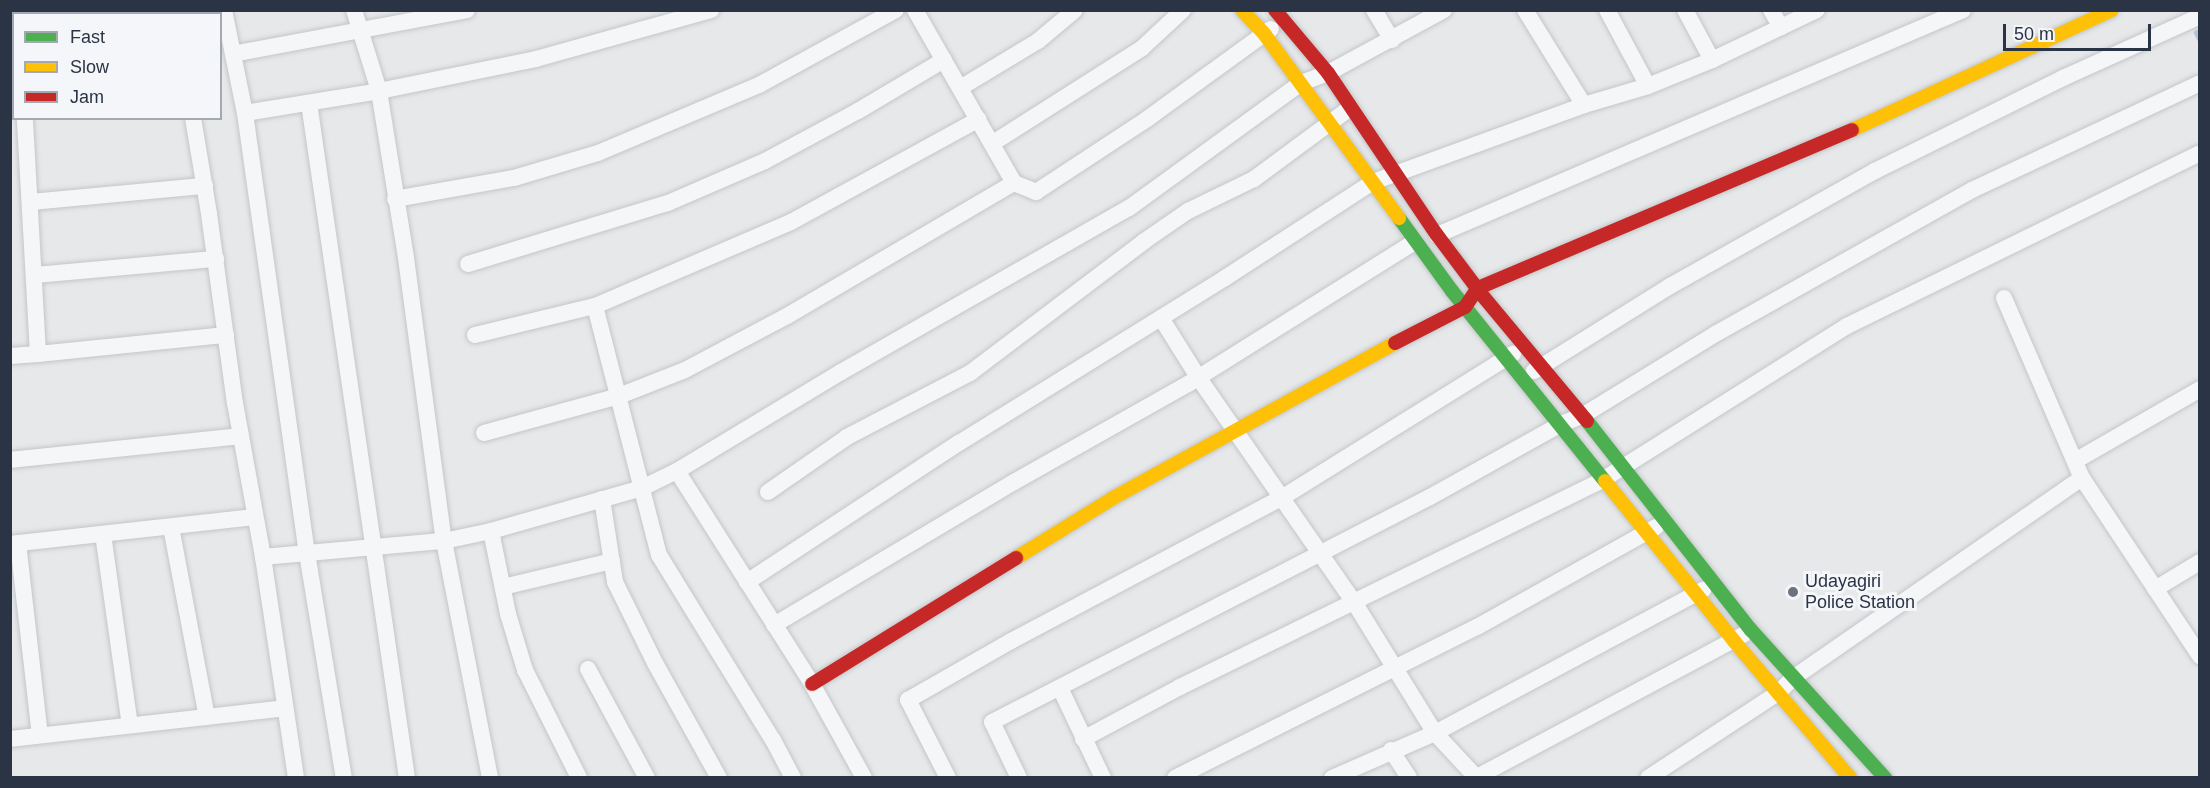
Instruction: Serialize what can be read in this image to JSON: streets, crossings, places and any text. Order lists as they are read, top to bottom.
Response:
{
  "places": ["Udayagiri Police Station"],
  "legend": ["Fast", "Slow", "Jam"],
  "scale_bar": "50 m"
}
